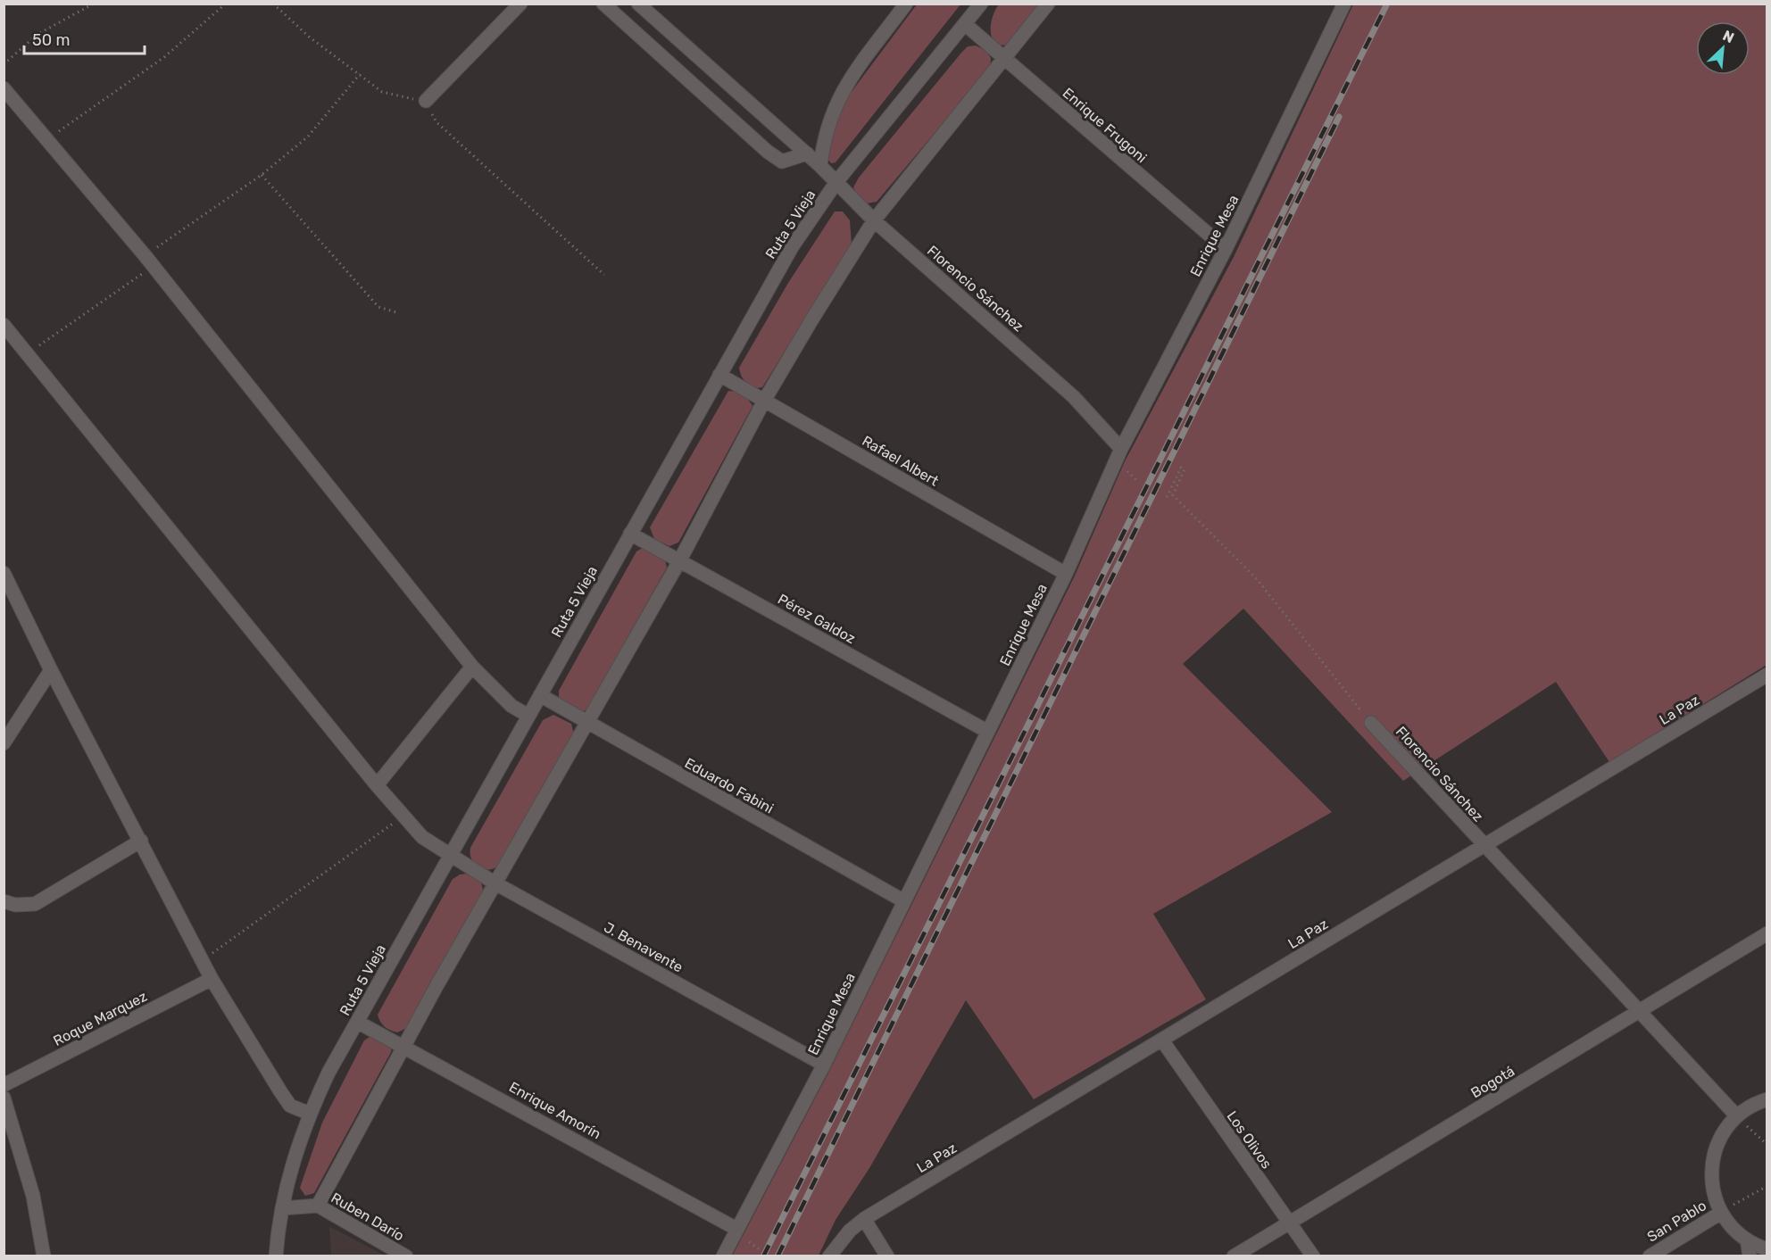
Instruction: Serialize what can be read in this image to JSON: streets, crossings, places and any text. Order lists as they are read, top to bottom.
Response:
{
  "streets": {
    "street": [
      "Enrique Frugoni",
      "Ruta 5 Vieja",
      "Enrique Mesa",
      "Florencio Sánchez",
      "Rafael Albert",
      "Pérez Galdoz",
      "La Paz",
      "Eduardo Fabini",
      "J. Benavente",
      "Roque Marquez",
      "Bogotá",
      "Enrique Amorín",
      "Los Olivos",
      "Ruben Darío",
      "San Pablo"
    ]
  },
  "crossings": [
    ["Enrique Frugoni", "Ruta 5 Vieja"],
    ["Enrique Frugoni", "Enrique Mesa"],
    ["Ruta 5 Vieja", "Florencio Sánchez"],
    ["Ruta 5 Vieja", "Rafael Albert"],
    ["Ruta 5 Vieja", "Pérez Galdoz"],
    ["Ruta 5 Vieja", "Eduardo Fabini"],
    ["Ruta 5 Vieja", "J. Benavente"],
    ["Ruta 5 Vieja", "Enrique Amorín"],
    ["Ruta 5 Vieja", "Ruben Darío"],
    ["Enrique Mesa", "Florencio Sánchez"],
    ["Enrique Mesa", "Rafael Albert"],
    ["Enrique Mesa", "Pérez Galdoz"],
    ["Enrique Mesa", "Eduardo Fabini"],
    ["Enrique Mesa", "J. Benavente"],
    ["Enrique Mesa", "Enrique Amorín"],
    ["Florencio Sánchez", "La Paz"],
    ["Florencio Sánchez", "Bogotá"],
    ["La Paz", "Los Olivos"],
    ["Bogotá", "Los Olivos"]
  ],
  "scale_bar": "50 m",
  "north": "top right"
}
